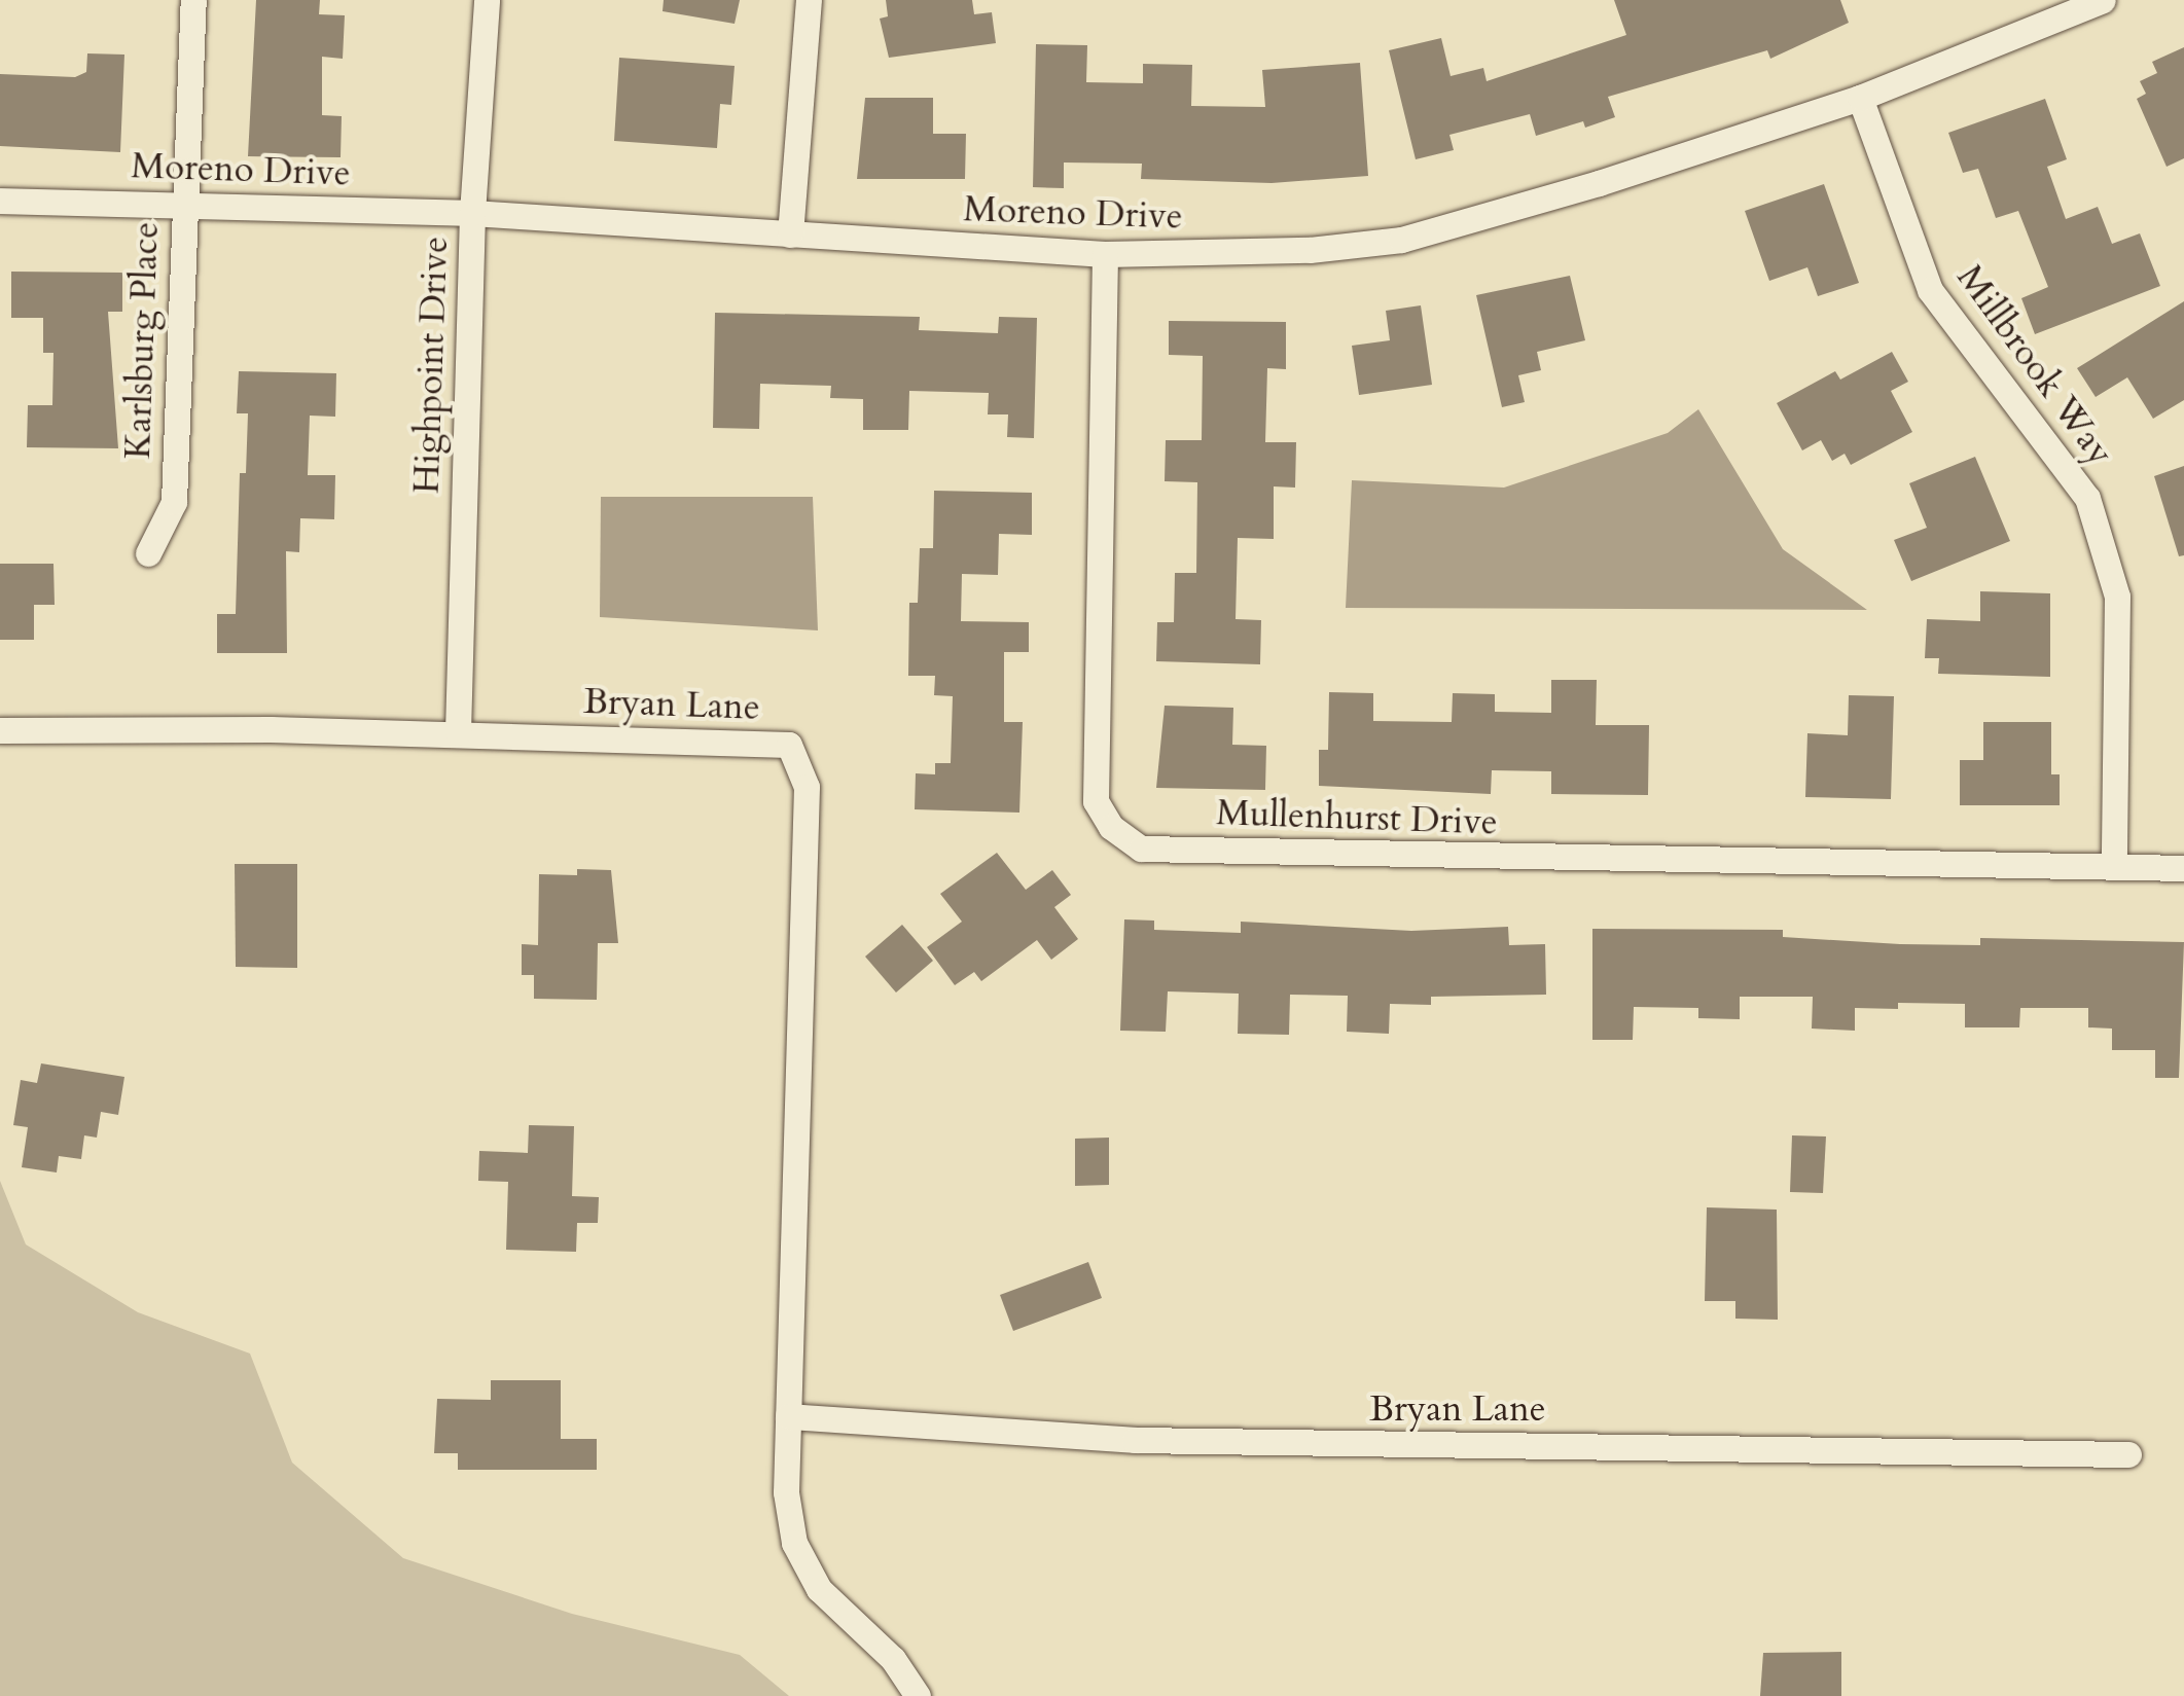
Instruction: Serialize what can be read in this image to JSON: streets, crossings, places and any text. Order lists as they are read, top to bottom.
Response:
{
  "streets": {
    "street": [
      "Moreno Drive",
      "Karlsburg Place",
      "Highpoint Drive",
      "Millbrook Way",
      "Bryan Lane",
      "Mullenhurst Drive"
    ]
  },
  "crossings": [
    ["Moreno Drive", "Karlsburg Place"],
    ["Moreno Drive", "Highpoint Drive"],
    ["Moreno Drive", "Millbrook Way"],
    ["Moreno Drive", "Mullenhurst Drive"],
    ["Highpoint Drive", "Bryan Lane"],
    ["Millbrook Way", "Mullenhurst Drive"]
  ]
}
